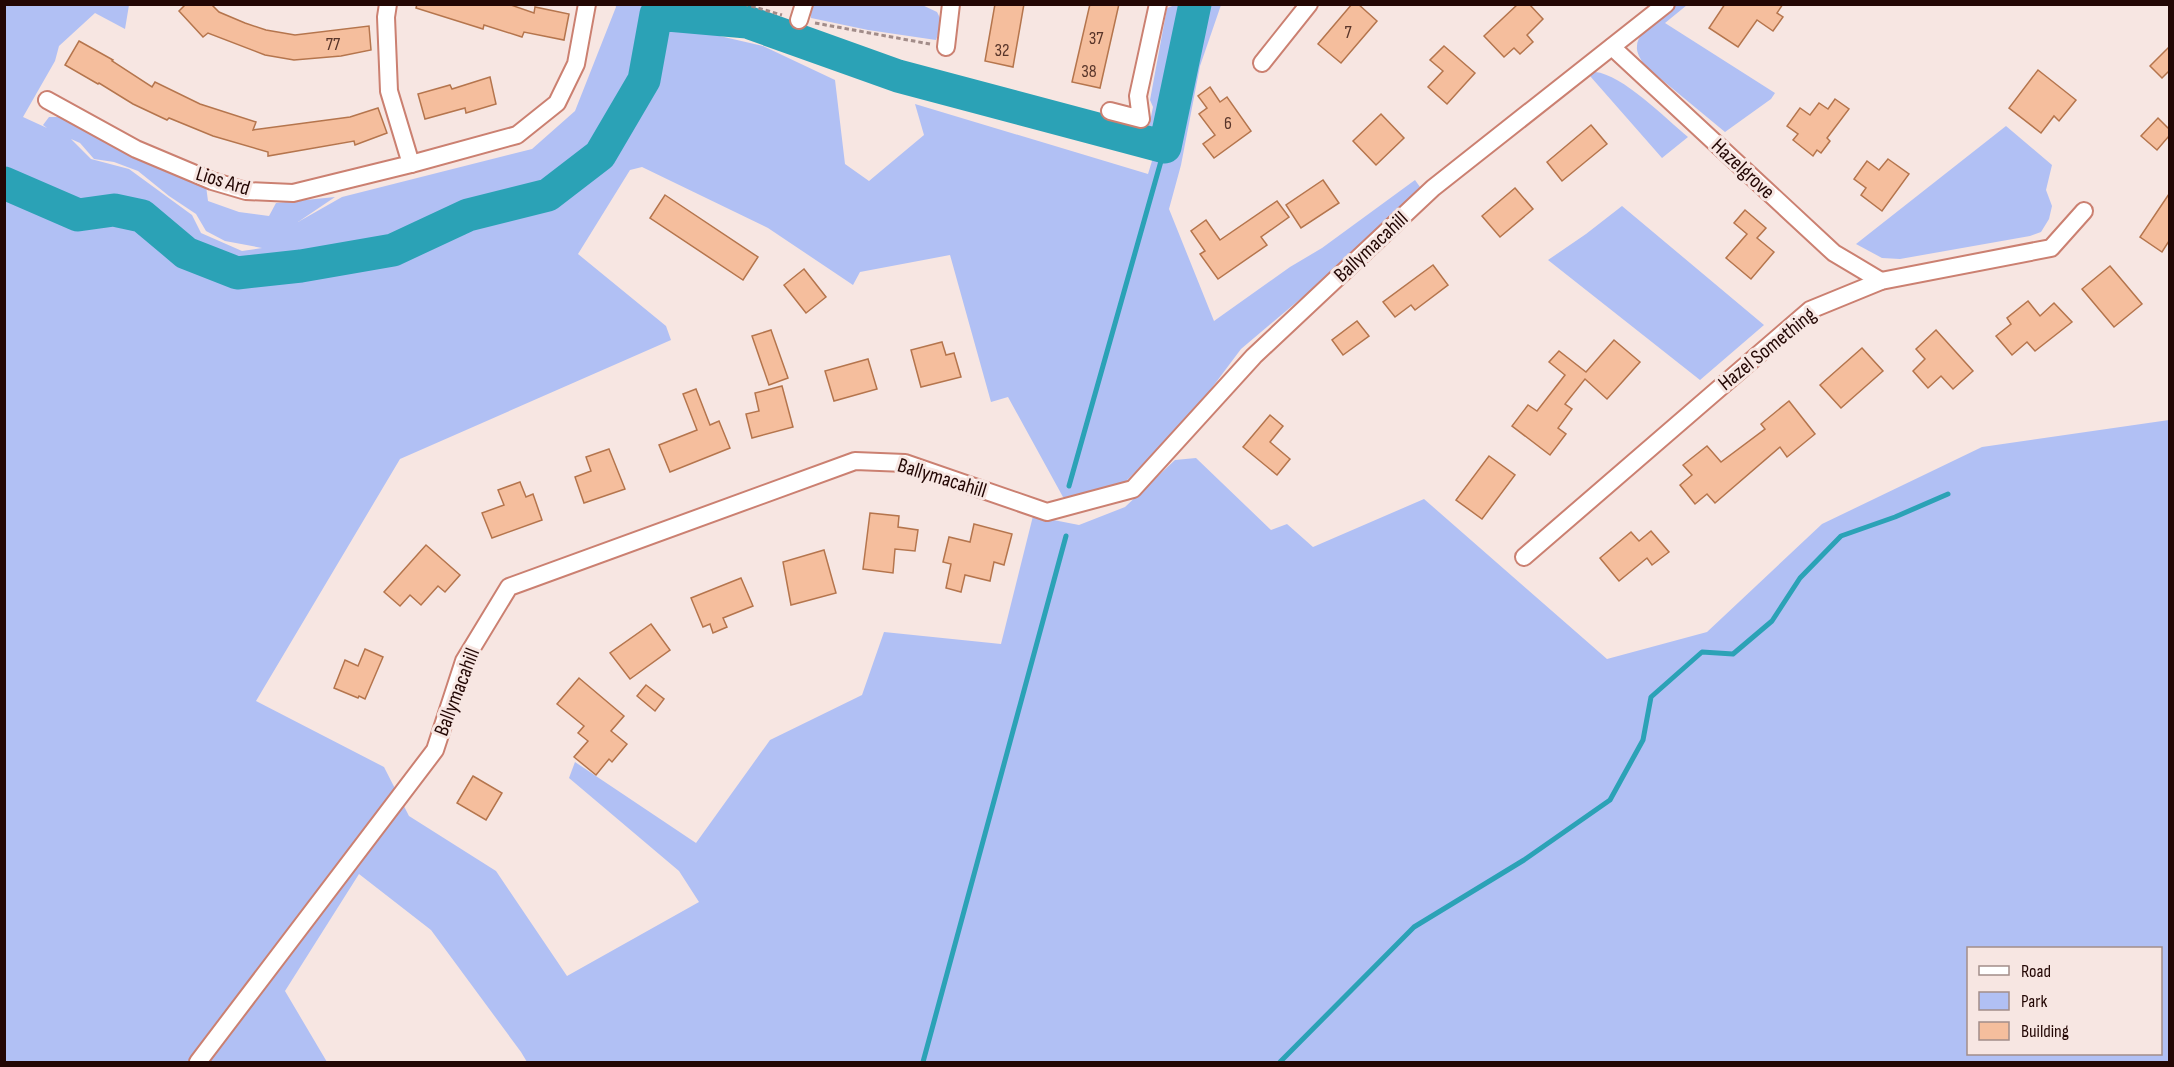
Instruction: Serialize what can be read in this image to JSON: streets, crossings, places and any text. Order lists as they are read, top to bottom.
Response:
{
  "streets": {
    "street": [
      "Hazelgrove",
      "Lios Ard",
      "Ballymacahill",
      "Hazel Something"
    ]
  },
  "crossings": [
    ["Hazelgrove", "Ballymacahill"],
    ["Hazelgrove", "Hazel Something"]
  ],
  "house_numbers": [
    "7",
    "37",
    "77",
    "32",
    "38",
    "6"
  ],
  "legend": ["Road", "Park", "Building"]
}
